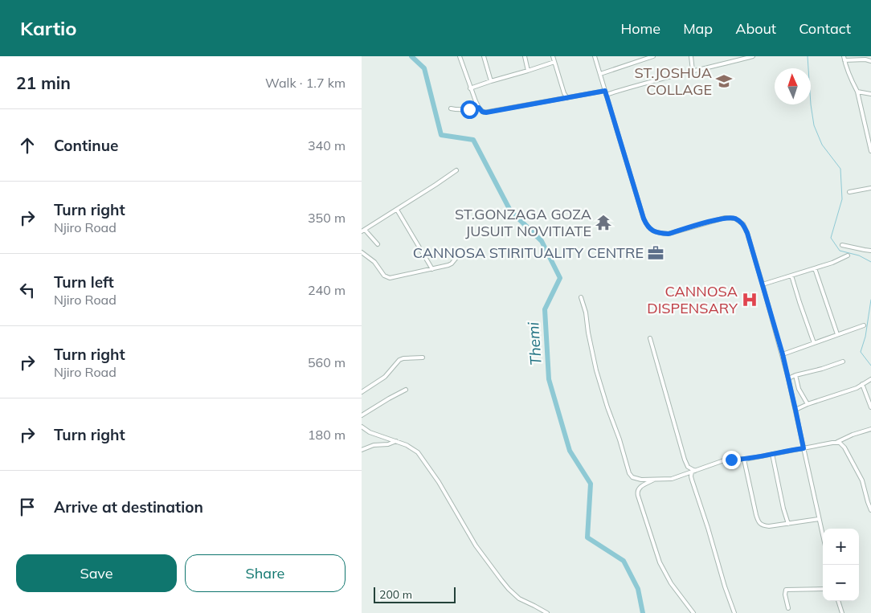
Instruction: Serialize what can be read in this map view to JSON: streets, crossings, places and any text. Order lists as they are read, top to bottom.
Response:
{
  "water": ["Themi"],
  "places": {
    "school or university": ["ST.JOSHUA COLLAGE"],
    "temple": ["ST.GONZAGA GOZA JUSUIT NOVITIATE"],
    "office": ["CANNOSA STIRITUALITY CENTRE"],
    "hospital": ["CANNOSA DISPENSARY"]
  },
  "scale_bar": "200 m",
  "north": "top",
  "page": {
    "header": "Kartio",
    "nav": [
      "Home",
      "Map",
      "About",
      "Contact"
    ],
    "heading": ["21 min", "Walk · 1.7 km"],
    "list": [
      ["Continue", "340 m"],
      ["Turn right", "Njiro Road", "350 m"],
      ["Turn left", "Njiro Road", "240 m"],
      ["Turn right", "Njiro Road", "560 m"],
      ["Turn right", "180 m"],
      "Arrive at destination"
    ],
    "map_buttons": ["+", "−"],
    "buttons": ["Save", "Share"],
    "scale": "200 m"
  }
}
